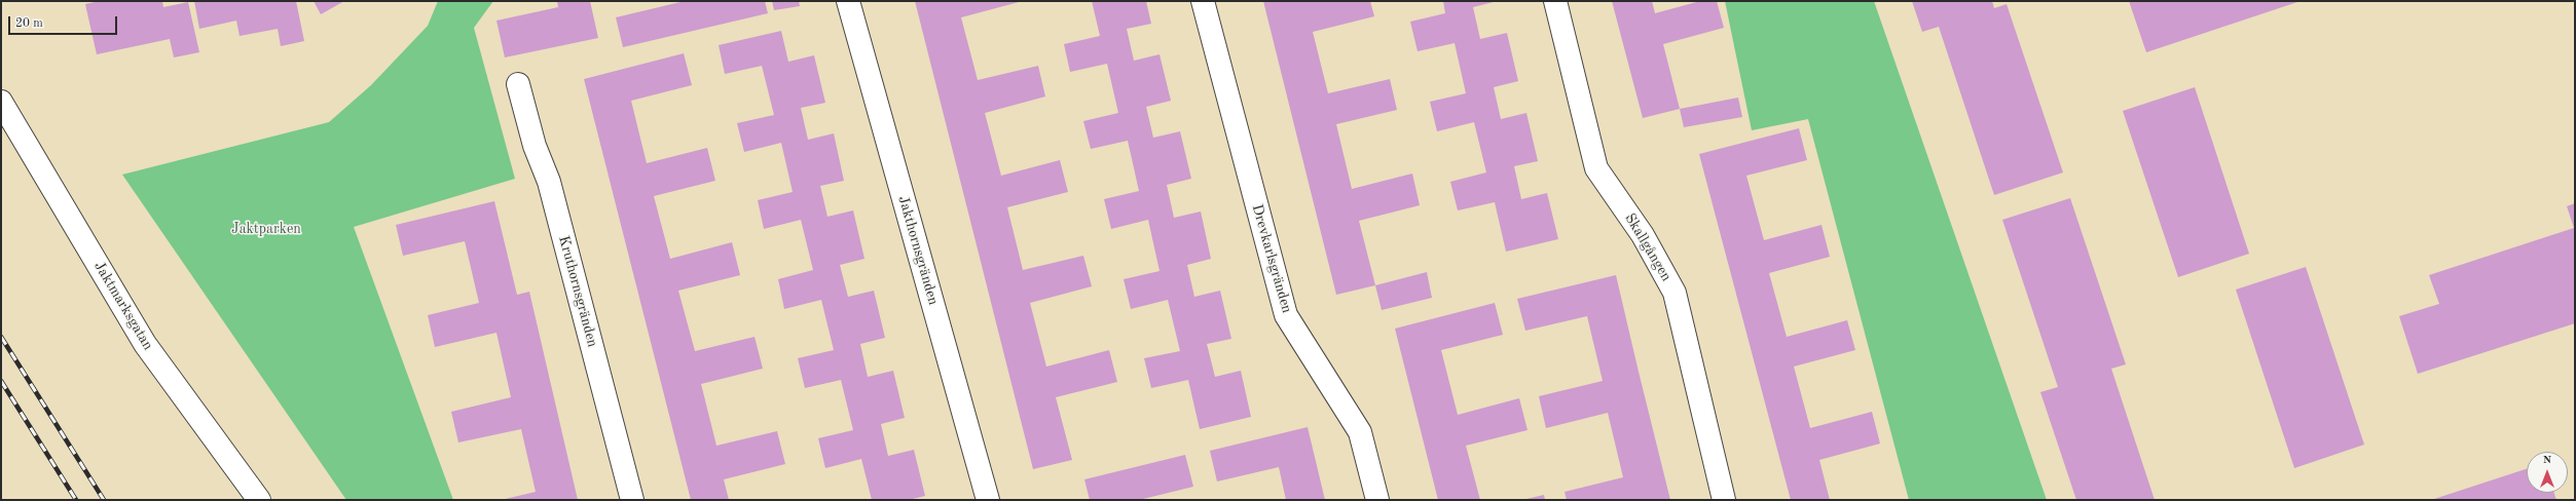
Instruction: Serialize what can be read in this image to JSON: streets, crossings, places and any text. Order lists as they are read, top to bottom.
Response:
{
  "streets": {
    "street": [
      "Skallgången",
      "Jakthornsgränden",
      "Drevkarlsgränden",
      "Kruthornsgränden",
      "Jaktmarksgatan"
    ]
  },
  "parks": ["Jaktparken"],
  "scale_bar": "20 m",
  "north": "top"
}
